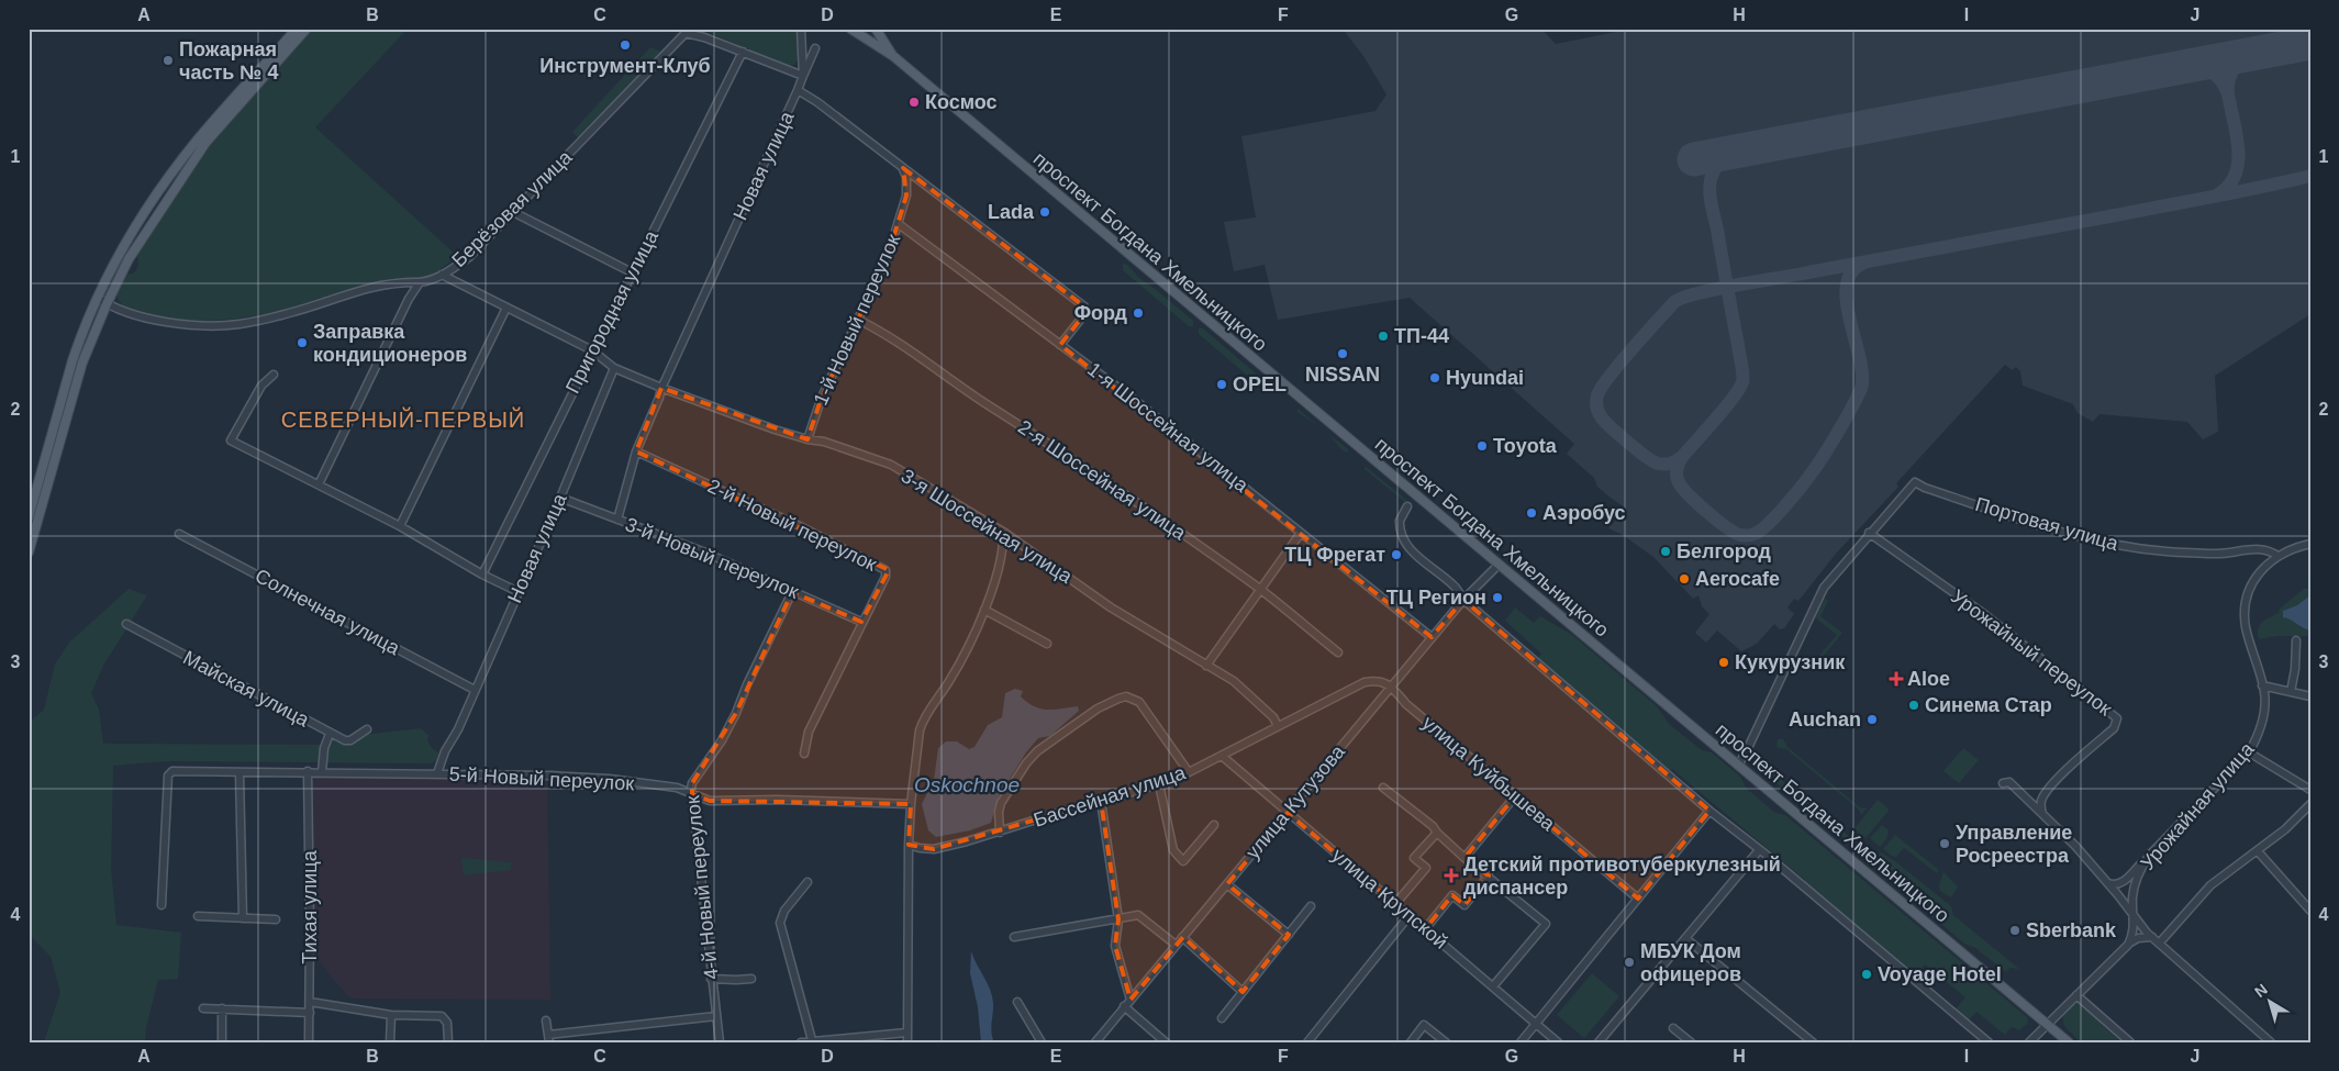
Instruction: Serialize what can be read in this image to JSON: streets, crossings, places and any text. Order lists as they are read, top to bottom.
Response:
{
  "streets": {
    "main road": ["проспект Богдана Хмельницкого"],
    "street": [
      "Новая улица",
      "Берёзовая улица",
      "Пригородная улица",
      "1-й Новый переулок",
      "1-я Шоссейная улица",
      "2-я Шоссейная улица",
      "Портовая улица",
      "2-й Новый переулок",
      "3-я Шоссейная улица",
      "3-й Новый переулок",
      "Солнечная улица",
      "Урожайный переулок",
      "Майская улица",
      "улица Куйбышева",
      "5-й Новый переулок",
      "Бассейная улица",
      "улица Кутузова",
      "Урожайная улица",
      "4-й Новый переулок",
      "улица Крупской",
      "Тихая улица"
    ]
  },
  "crossings": [
    ["Новая улица", "2-й Новый переулок"],
    ["Новая улица", "3-я Шоссейная улица"],
    ["Новая улица", "3-й Новый переулок"],
    ["Новая улица", "Солнечная улица"],
    ["Новая улица", "5-й Новый переулок"],
    ["Берёзовая улица", "Пригородная улица"],
    ["проспект Богдана Хмельницкого", "улица Кутузова"],
    ["1-й Новый переулок", "1-я Шоссейная улица"],
    ["1-й Новый переулок", "2-я Шоссейная улица"],
    ["1-й Новый переулок", "3-я Шоссейная улица"],
    ["1-я Шоссейная улица", "улица Кутузова"],
    ["Портовая улица", "Урожайный переулок"],
    ["Портовая улица", "Урожайная улица"],
    ["2-й Новый переулок", "3-й Новый переулок"],
    ["3-я Шоссейная улица", "Бассейная улица"],
    ["3-й Новый переулок", "4-й Новый переулок"],
    ["улица Куйбышева", "Бассейная улица"],
    ["улица Куйбышева", "улица Кутузова"],
    ["5-й Новый переулок", "4-й Новый переулок"],
    ["5-й Новый переулок", "Тихая улица"],
    ["Бассейная улица", "улица Кутузова"],
    ["Бассейная улица", "улица Крупской"],
    ["улица Кутузова", "улица Крупской"]
  ],
  "districts": ["СЕВЕРНЫЙ-ПЕРВЫЙ"],
  "water": ["Oskochnoe"],
  "places": {
    "other": [
      "Инструмент-Клуб",
      "Пожарная часть № 4",
      "Космос",
      "Lada",
      "Форд",
      "ТП-44",
      "Заправка кондиционеров",
      "NISSAN",
      "Hyundai",
      "OPEL",
      "Toyota",
      "Аэробус",
      "Белгород",
      "ТЦ Фрегат",
      "Aerocafe",
      "ТЦ Регион",
      "Кукурузник",
      "Синема Стар",
      "Auchan",
      "Управление Росреестра",
      "Sberbank",
      "МБУК Дом офицеров",
      "Voyage Hotel"
    ],
    "health": ["Aloe", "Детский противотуберкулезный диспансер"]
  },
  "north": "top left",
  "grid": {
    "columns": [
      "A",
      "B",
      "C",
      "D",
      "E",
      "F",
      "G",
      "H",
      "I",
      "J"
    ],
    "rows": [
      "1",
      "2",
      "3",
      "4"
    ]
  }
}
